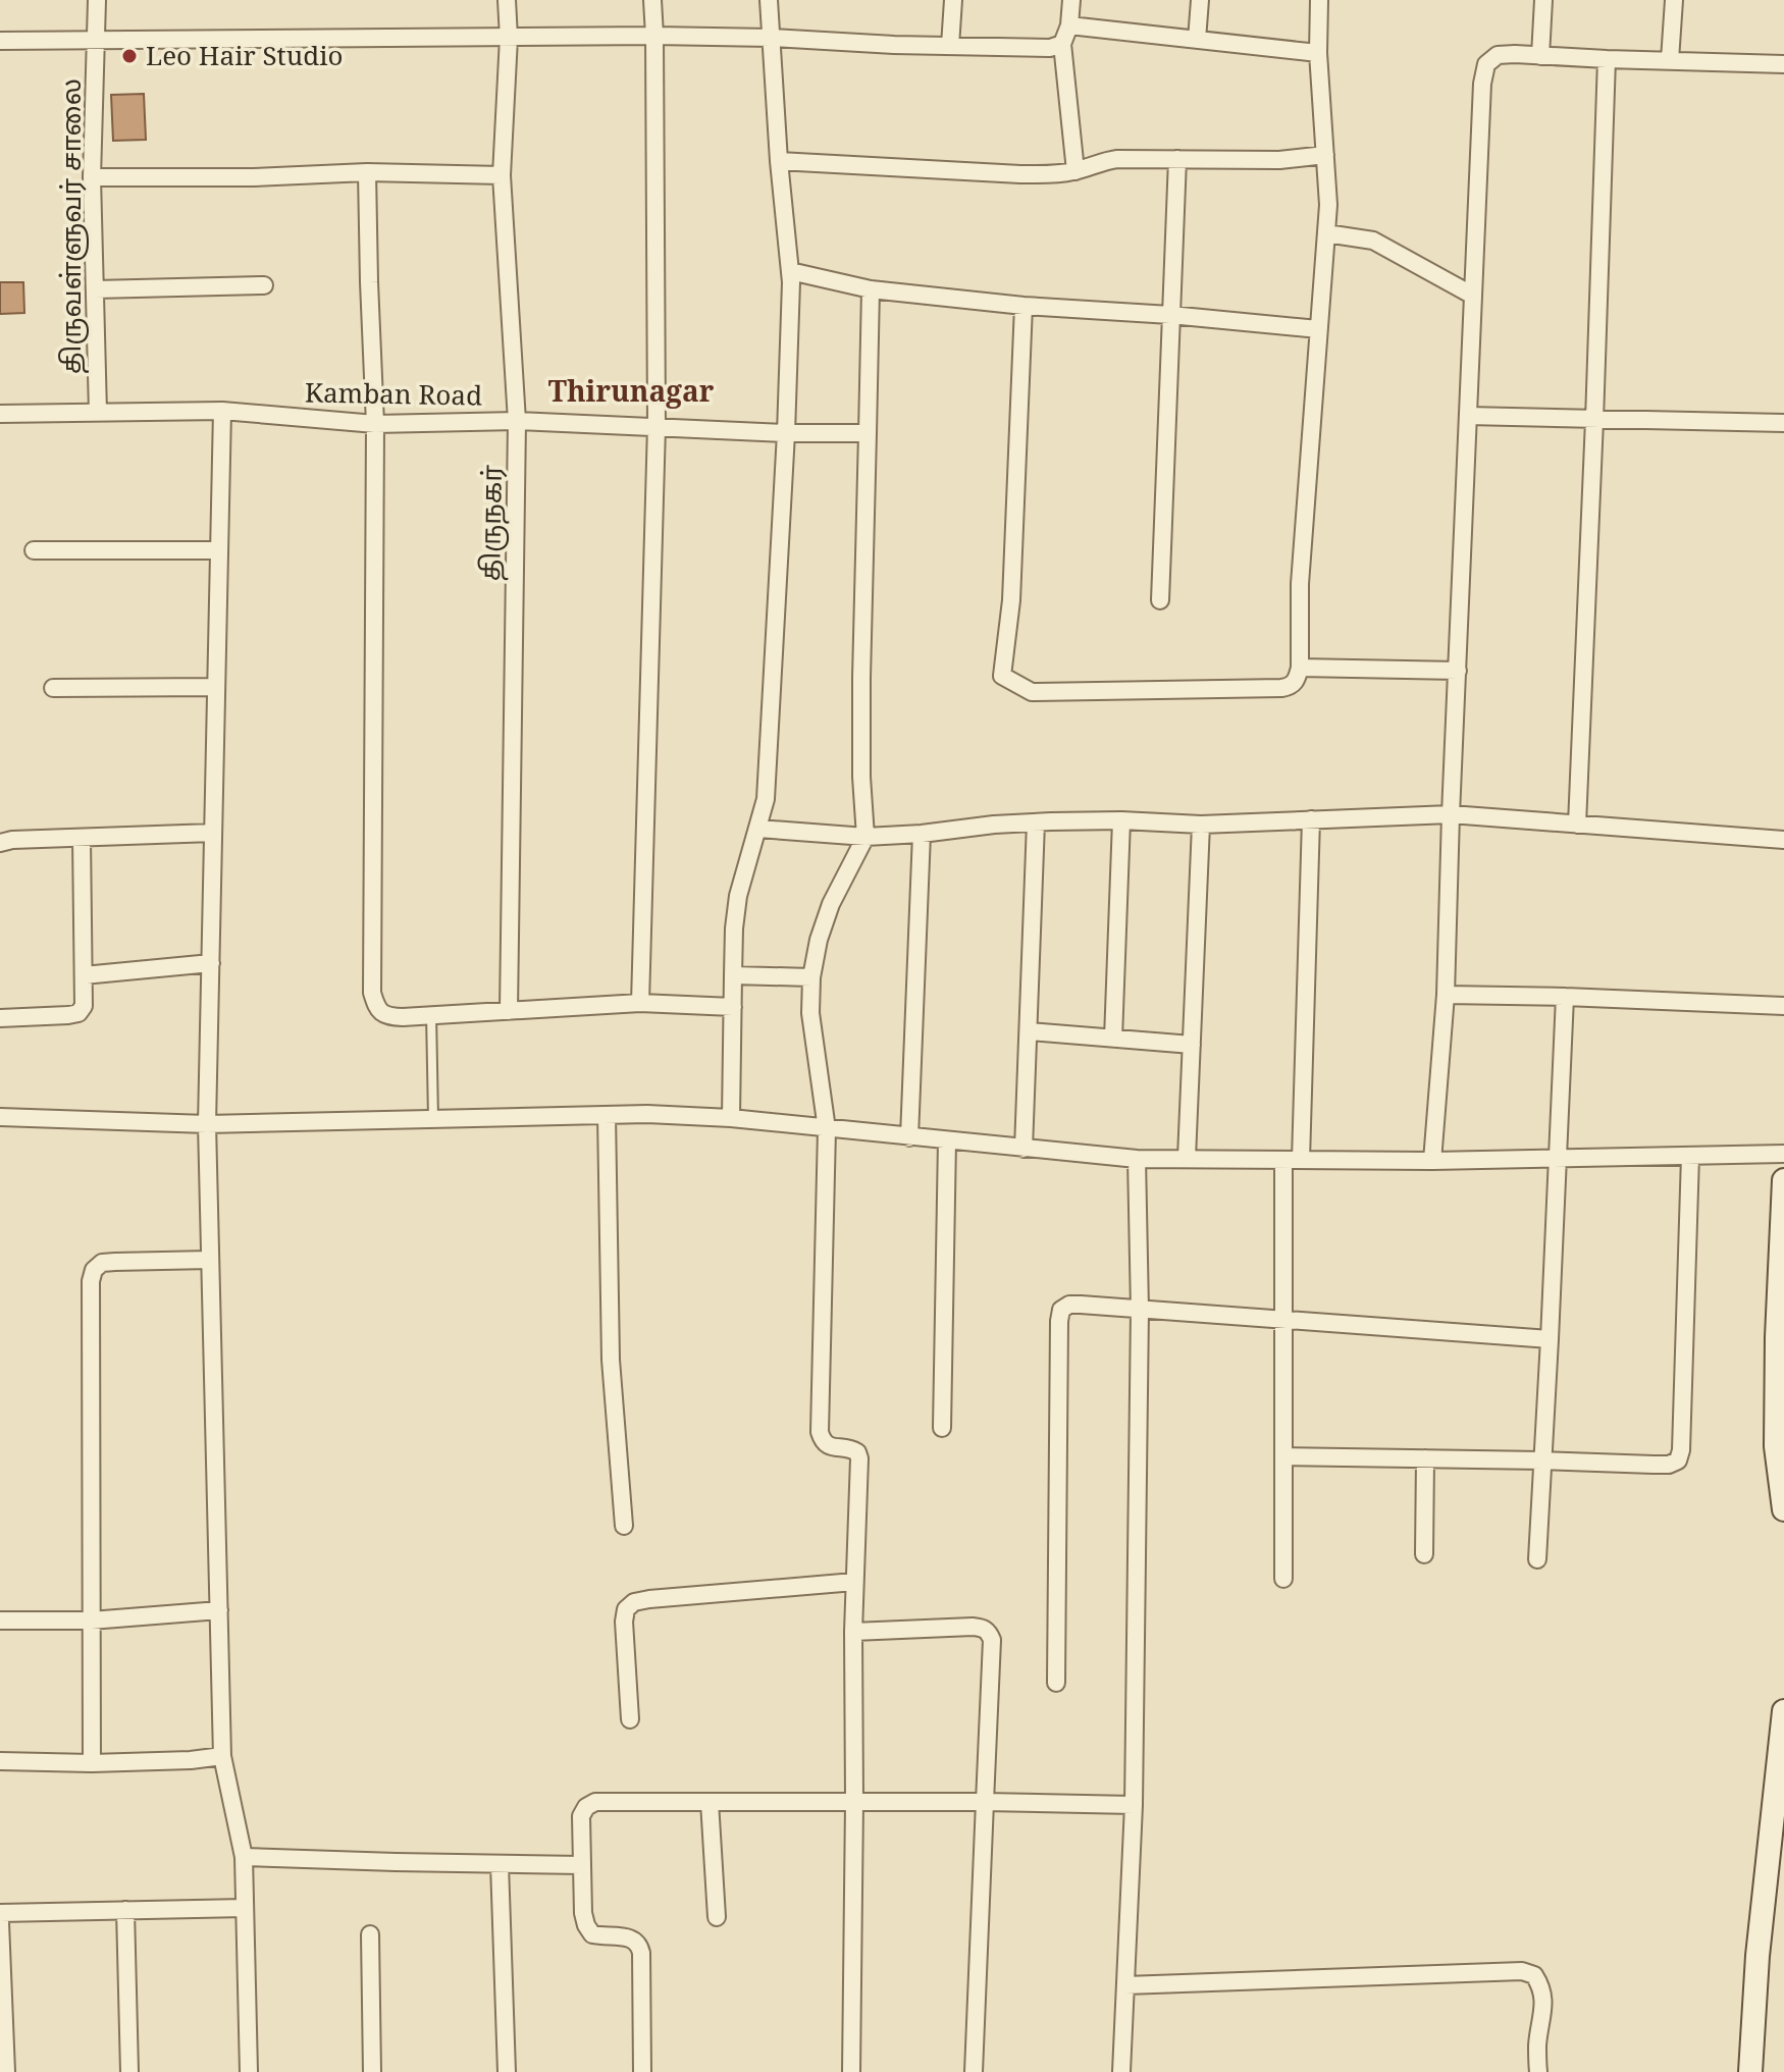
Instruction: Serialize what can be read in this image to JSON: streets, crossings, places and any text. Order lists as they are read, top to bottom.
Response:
{
  "streets": {
    "street": ["திருவள்ளுவர் சாலை", "Kamban Road", "திருநகர்"]
  },
  "crossings": [
    ["திருவள்ளுவர் சாலை", "Kamban Road"],
    ["Kamban Road", "திருநகர்"]
  ],
  "districts": ["Thirunagar"],
  "places": ["Leo Hair Studio"]
}
